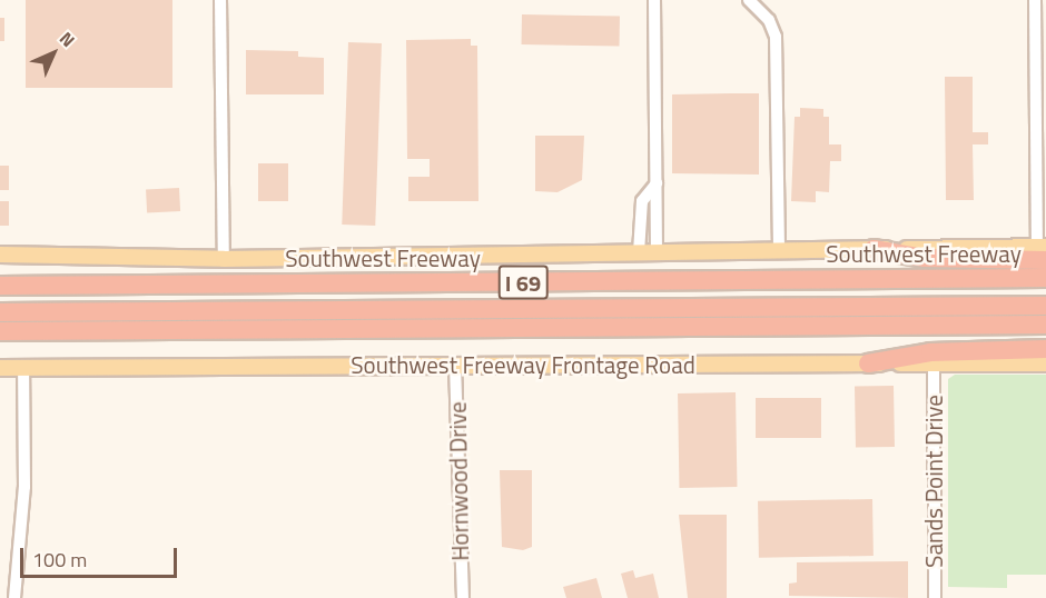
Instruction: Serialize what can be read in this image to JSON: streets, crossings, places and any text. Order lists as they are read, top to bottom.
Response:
{
  "streets": {
    "highway": ["Southwest Freeway", "I 69"],
    "main road": ["Southwest Freeway Frontage Road"],
    "street": ["Hornwood Drive", "Sands Point Drive"]
  },
  "crossings": [
    ["Southwest Freeway Frontage Road", "Hornwood Drive"],
    ["Southwest Freeway Frontage Road", "Sands Point Drive"]
  ],
  "scale_bar": "100 m",
  "north": "top right"
}
